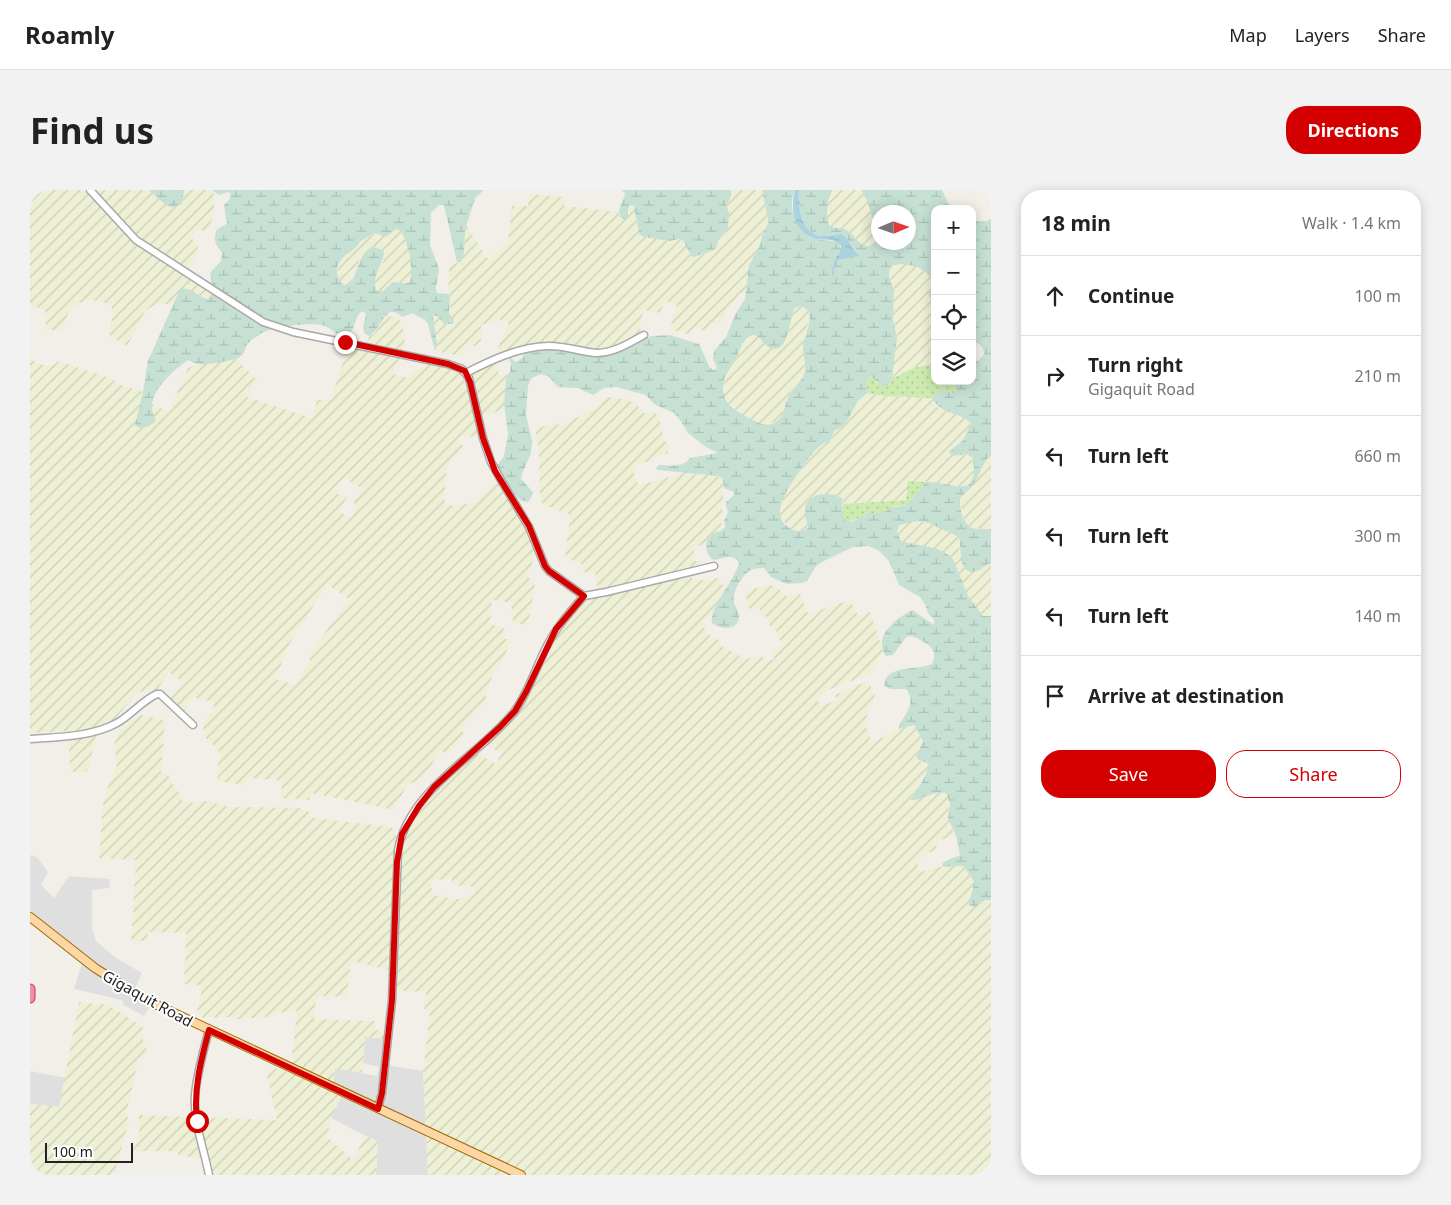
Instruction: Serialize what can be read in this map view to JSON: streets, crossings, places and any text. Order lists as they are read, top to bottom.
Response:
{
  "streets": {
    "main road": ["Gigaquit Road"]
  },
  "scale_bar": "100 m",
  "north": "right",
  "page": {
    "header": "Roamly",
    "nav": ["Map", "Layers", "Share"],
    "buttons": [
      "Directions",
      ["Save", "Share"]
    ],
    "title": "Find us",
    "heading": ["18 min", "Walk · 1.4 km"],
    "map_buttons": ["+", "−"],
    "list": [
      ["Continue", "100 m"],
      ["Turn right", "Gigaquit Road", "210 m"],
      ["Turn left", "660 m"],
      ["Turn left", "300 m"],
      ["Turn left", "140 m"],
      "Arrive at destination"
    ],
    "scale": "100 m"
  }
}
